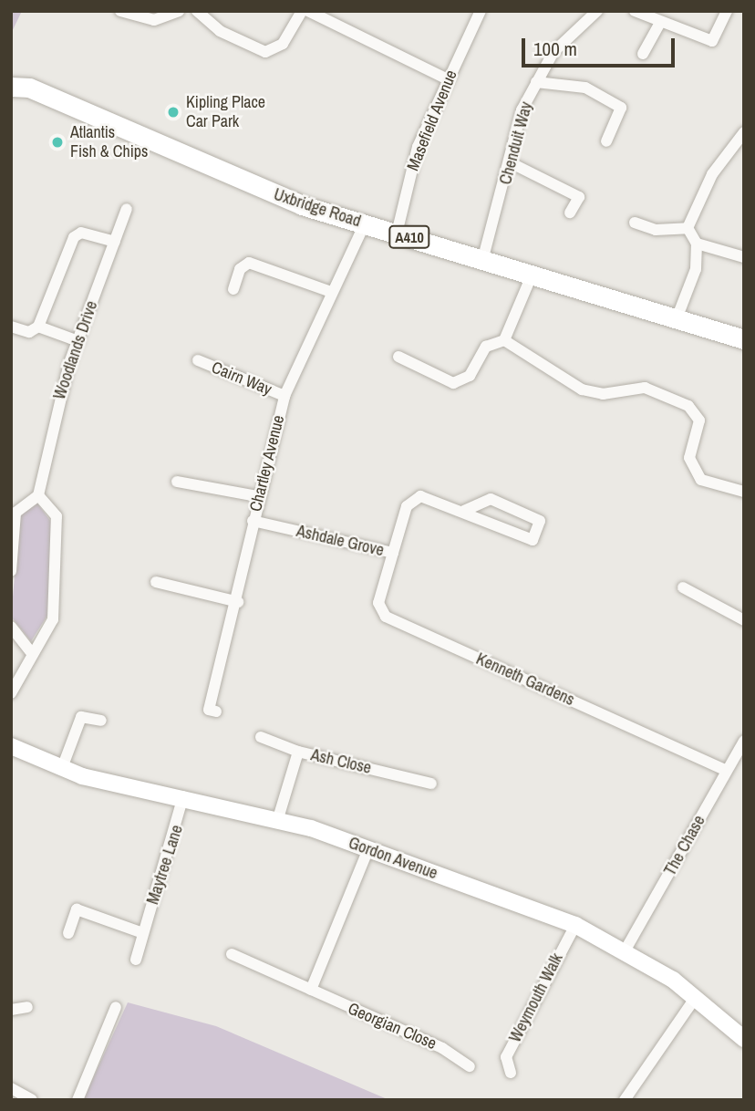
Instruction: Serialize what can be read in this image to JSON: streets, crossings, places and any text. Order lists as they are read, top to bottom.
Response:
{
  "streets": {
    "main road": ["Uxbridge Road", "A410"],
    "street": [
      "Masefield Avenue",
      "Chenduit Way",
      "Woodlands Drive",
      "Cairn Way",
      "Chartley Avenue",
      "Ashdale Grove",
      "Kenneth Gardens",
      "Ash Close",
      "The Chase",
      "Gordon Avenue",
      "Maytree Lane",
      "Weymouth Walk",
      "Georgian Close"
    ]
  },
  "crossings": [
    ["Masefield Avenue", "Uxbridge Road"],
    ["Chenduit Way", "Uxbridge Road"],
    ["Uxbridge Road", "Chartley Avenue"],
    ["Cairn Way", "Chartley Avenue"],
    ["Chartley Avenue", "Ashdale Grove"],
    ["Ashdale Grove", "Kenneth Gardens"],
    ["Kenneth Gardens", "The Chase"],
    ["Ash Close", "Gordon Avenue"],
    ["The Chase", "Gordon Avenue"],
    ["Gordon Avenue", "Maytree Lane"],
    ["Gordon Avenue", "Weymouth Walk"]
  ],
  "places": ["Kipling Place Car Park", "Atlantis Fish & Chips"],
  "scale_bar": "100 m"
}
